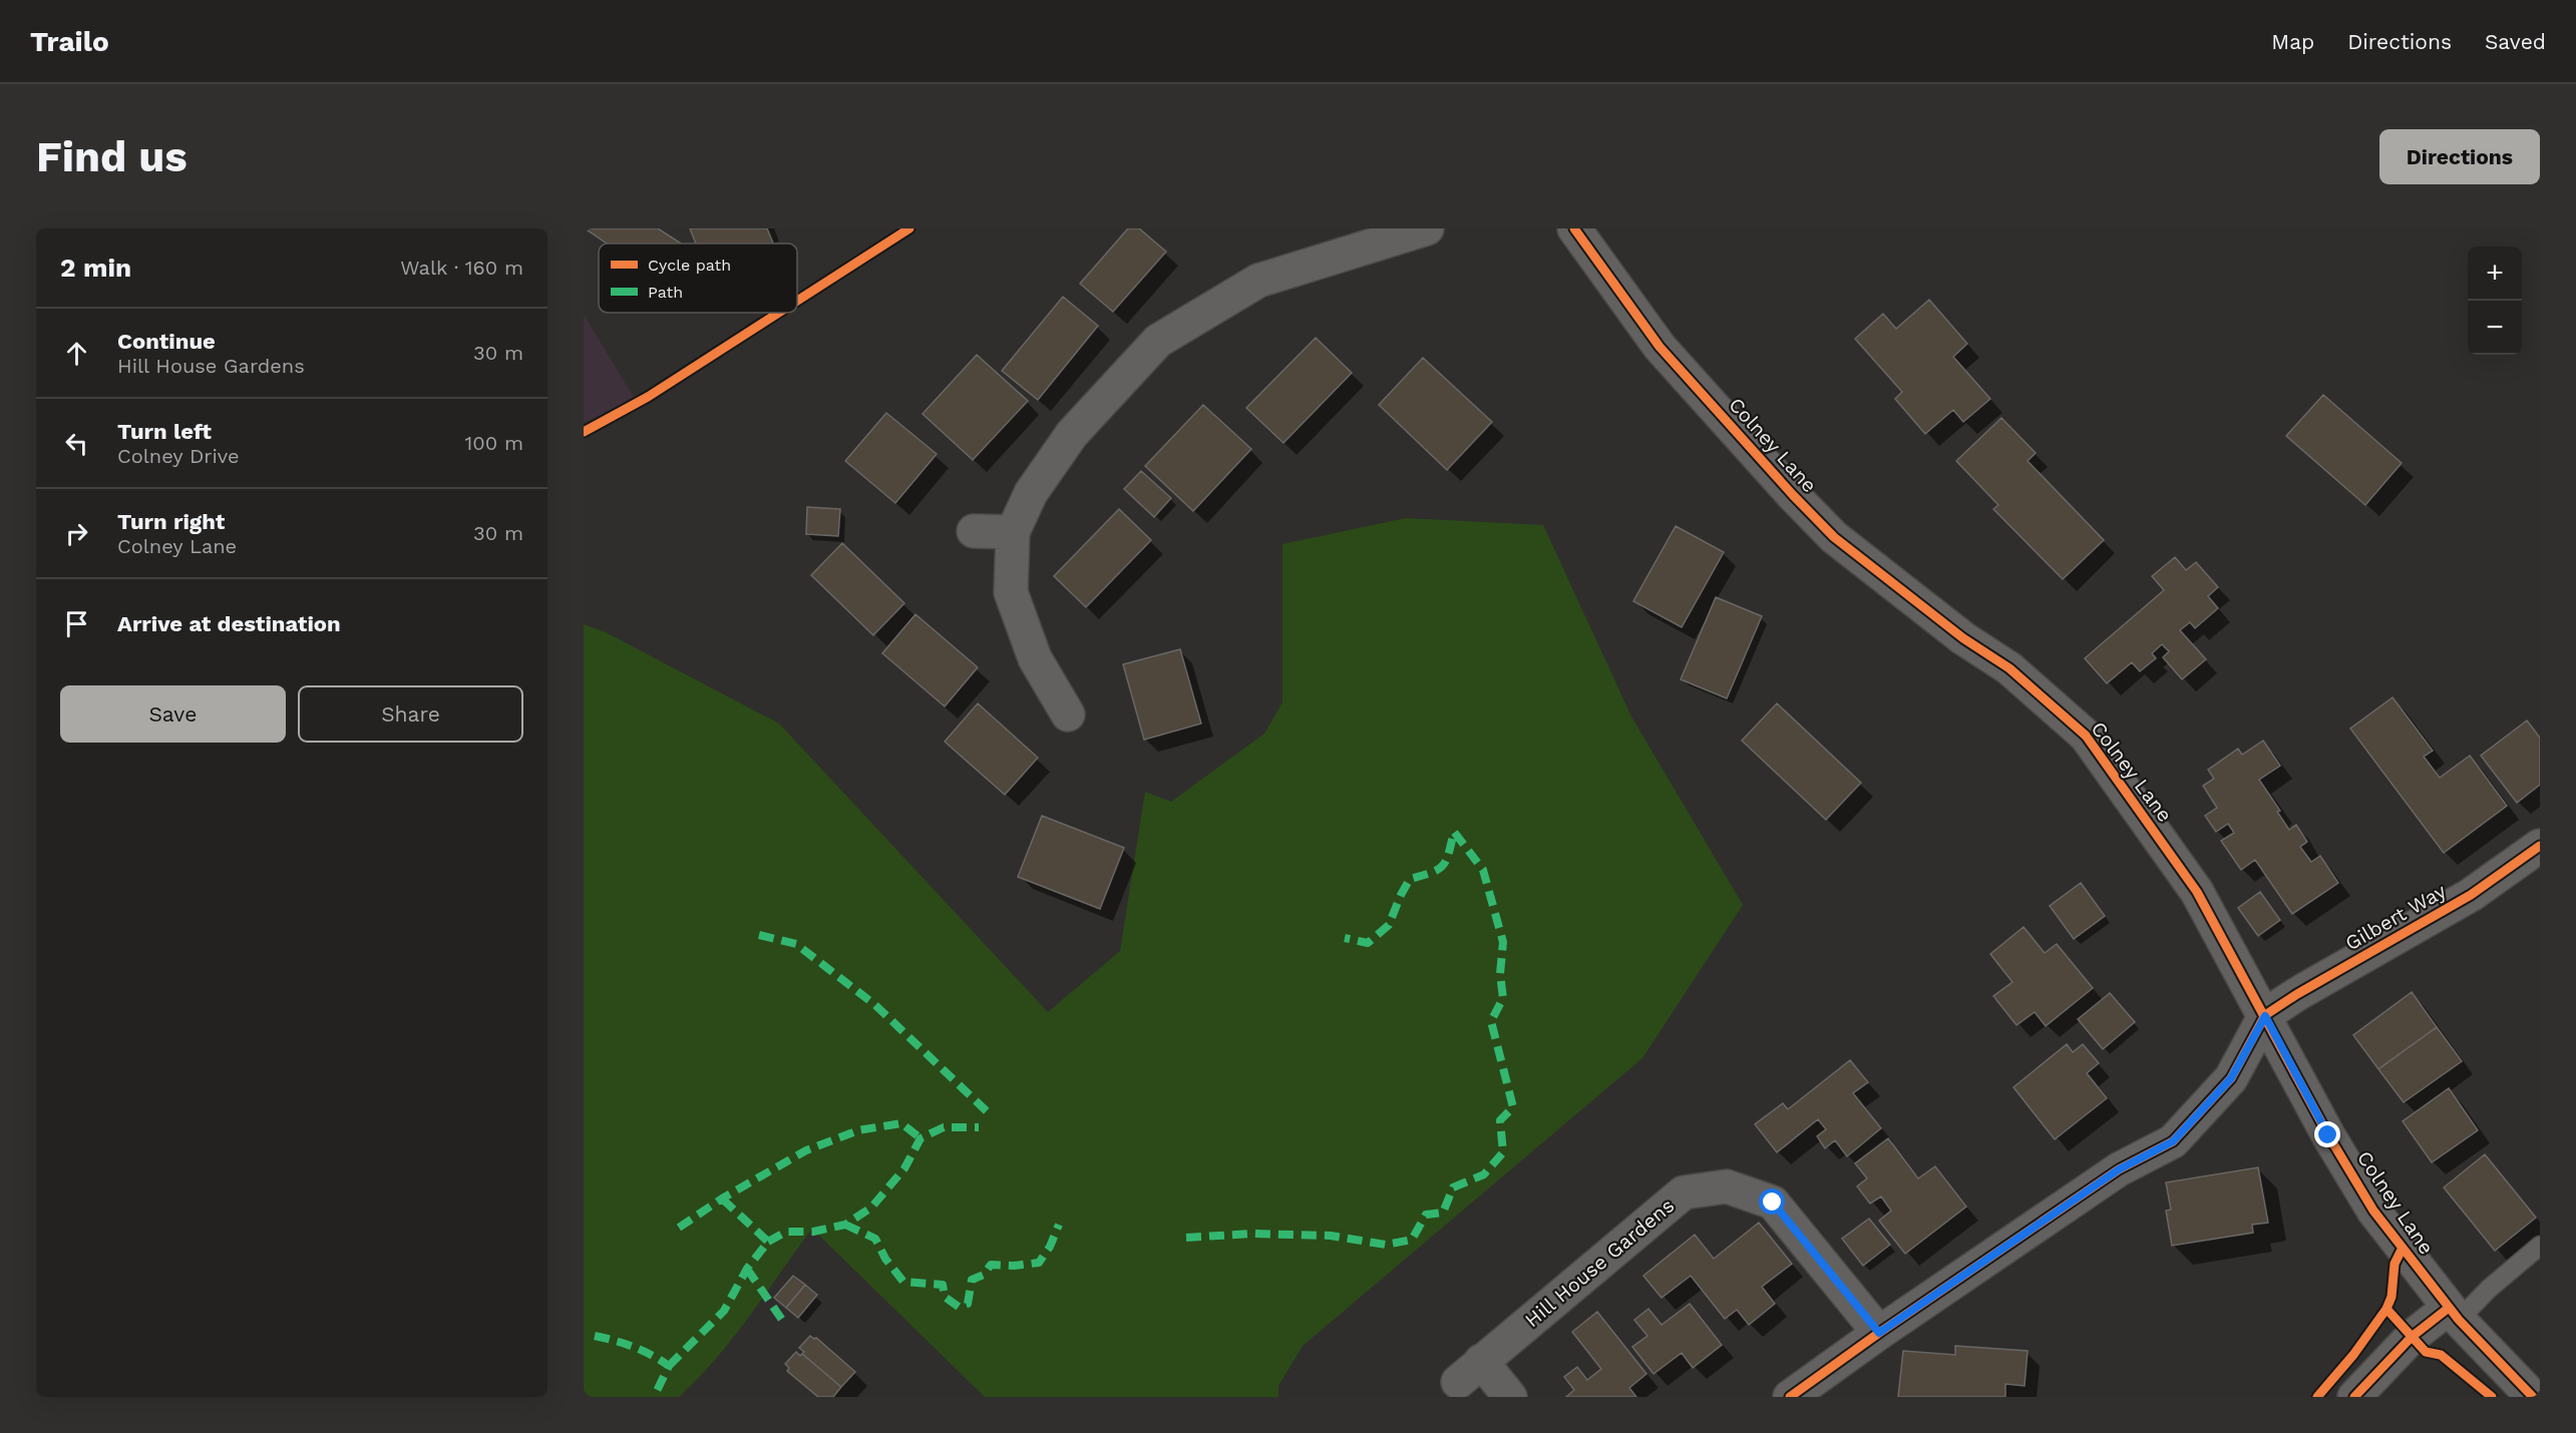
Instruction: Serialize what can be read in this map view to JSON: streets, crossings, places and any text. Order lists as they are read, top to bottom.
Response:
{
  "streets": {
    "street": ["Colney Lane", "Gilbert Way", "Hill House Gardens"]
  },
  "crossings": [
    ["Colney Lane", "Gilbert Way"]
  ],
  "legend": ["Cycle path", "Path"],
  "page": {
    "header": "Trailo",
    "nav": ["Map", "Directions", "Saved"],
    "buttons": [
      "Directions",
      ["Save", "Share"]
    ],
    "title": "Find us",
    "heading": ["2 min", "Walk · 160 m"],
    "map_buttons": ["+", "−"],
    "list": [
      ["Continue", "Hill House Gardens", "30 m"],
      ["Turn left", "Colney Drive", "100 m"],
      ["Turn right", "Colney Lane", "30 m"],
      "Arrive at destination"
    ]
  }
}
